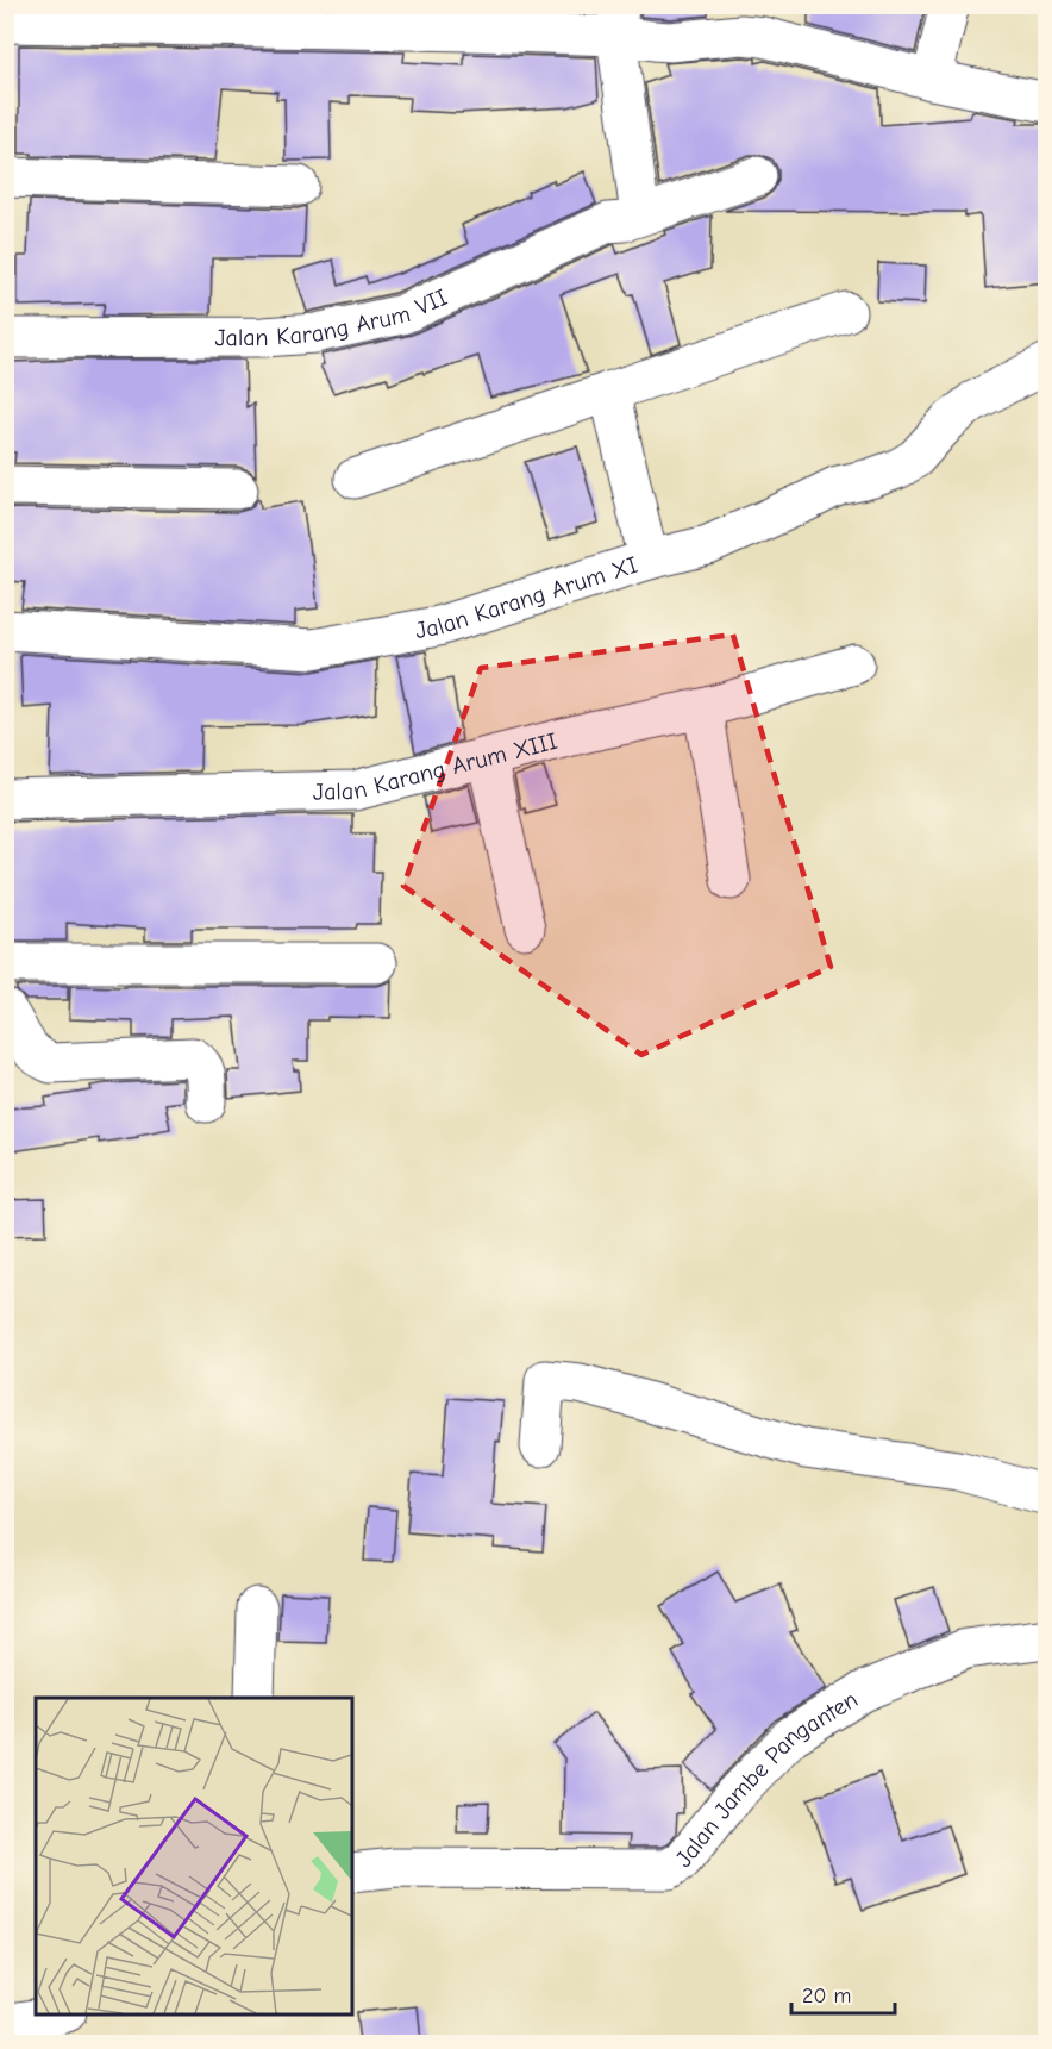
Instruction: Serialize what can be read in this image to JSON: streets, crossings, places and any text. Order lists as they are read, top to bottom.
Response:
{
  "streets": {
    "street": [
      "Jalan Karang Arum VII",
      "Jalan Karang Arum XI",
      "Jalan Karang Arum XIII",
      "Jalan Jambe Panganten"
    ]
  },
  "scale_bar": "20 m"
}
